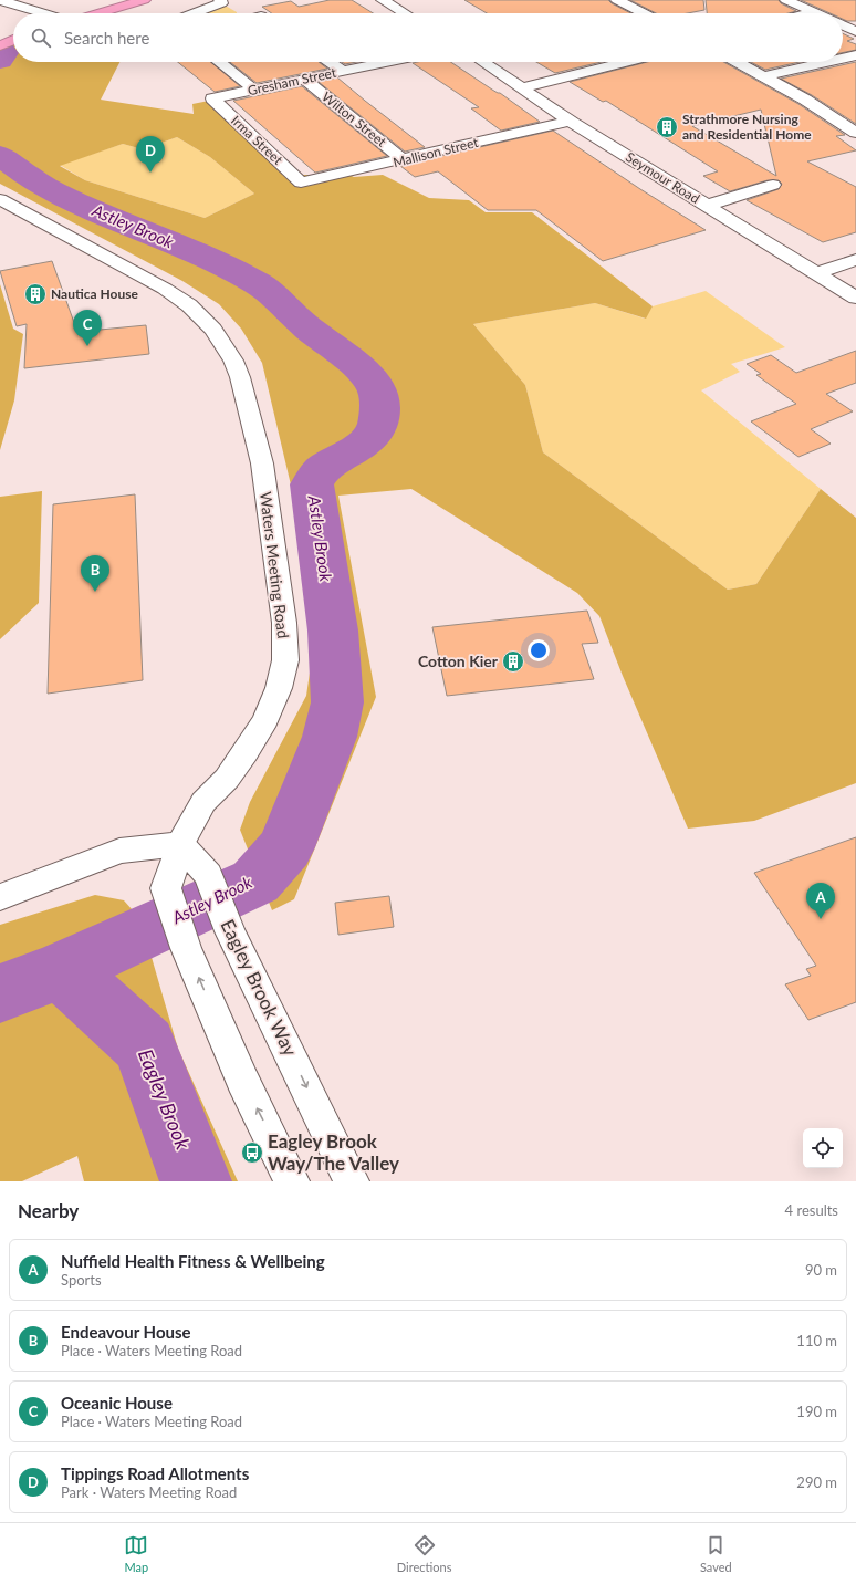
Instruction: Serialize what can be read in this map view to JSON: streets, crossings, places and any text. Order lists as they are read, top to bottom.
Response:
{
  "streets": {
    "street": [
      "Gresham Street",
      "Wilton Street",
      "Irma Street",
      "Mallison Street",
      "Seymour Road",
      "Waters Meeting Road",
      "Eagley Brook Way"
    ]
  },
  "crossings": [
    ["Gresham Street", "Wilton Street"],
    ["Gresham Street", "Irma Street"],
    ["Wilton Street", "Mallison Street"],
    ["Irma Street", "Mallison Street"],
    ["Mallison Street", "Seymour Road"],
    ["Waters Meeting Road", "Eagley Brook Way"]
  ],
  "water": ["Astley Brook", "Eagley Brook"],
  "places": {
    "building": ["Strathmore Nursing and Residential Home", "Nautica House", "Cotton Kier"],
    "bus stop": ["Eagley Brook Way/The Valley"]
  },
  "page": {
    "search": "Search here",
    "pins": [
      "D",
      "C",
      "B",
      "A"
    ],
    "heading": ["Nearby", "4 results"],
    "list": [
      {
        "mark": "A",
        "name": "Nuffield Health Fitness & Wellbeing",
        "note": "Sports",
        "value": "90 m"
      },
      {
        "mark": "B",
        "name": "Endeavour House",
        "note": "Place · Waters Meeting Road",
        "value": "110 m"
      },
      {
        "mark": "C",
        "name": "Oceanic House",
        "note": "Place · Waters Meeting Road",
        "value": "190 m"
      },
      {
        "mark": "D",
        "name": "Tippings Road Allotments",
        "note": "Park · Waters Meeting Road",
        "value": "290 m"
      }
    ],
    "nav": ["Map", "Directions", "Saved"]
  }
}
